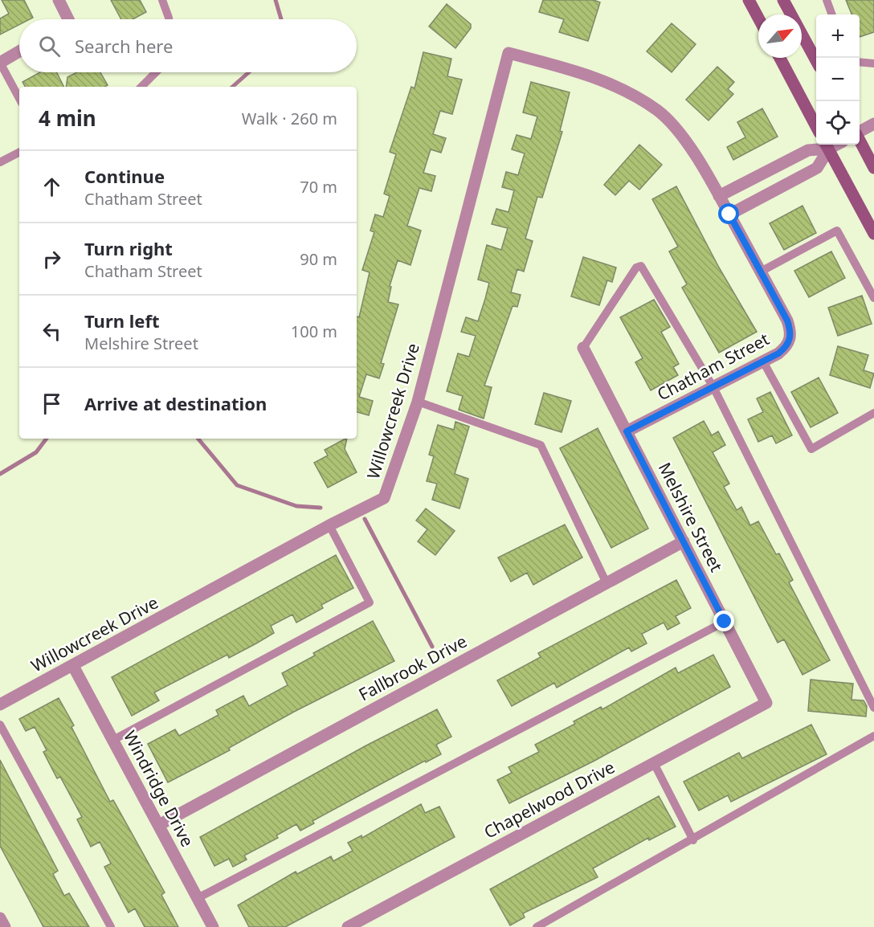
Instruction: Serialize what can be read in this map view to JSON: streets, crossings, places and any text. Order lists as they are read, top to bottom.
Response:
{
  "streets": {
    "street": [
      "Chatham Street",
      "Willowcreek Drive",
      "Melshire Street",
      "Fallbrook Drive",
      "Windridge Drive",
      "Chapelwood Drive"
    ]
  },
  "crossings": [
    ["Chatham Street", "Willowcreek Drive"],
    ["Chatham Street", "Melshire Street"],
    ["Willowcreek Drive", "Windridge Drive"],
    ["Melshire Street", "Fallbrook Drive"],
    ["Melshire Street", "Chapelwood Drive"],
    ["Fallbrook Drive", "Windridge Drive"]
  ],
  "north": "top right",
  "page": {
    "map_buttons": ["+", "−"],
    "search": "Search here",
    "heading": ["4 min", "Walk · 260 m"],
    "list": [
      ["Continue", "Chatham Street", "70 m"],
      ["Turn right", "Chatham Street", "90 m"],
      ["Turn left", "Melshire Street", "100 m"],
      "Arrive at destination"
    ]
  }
}
